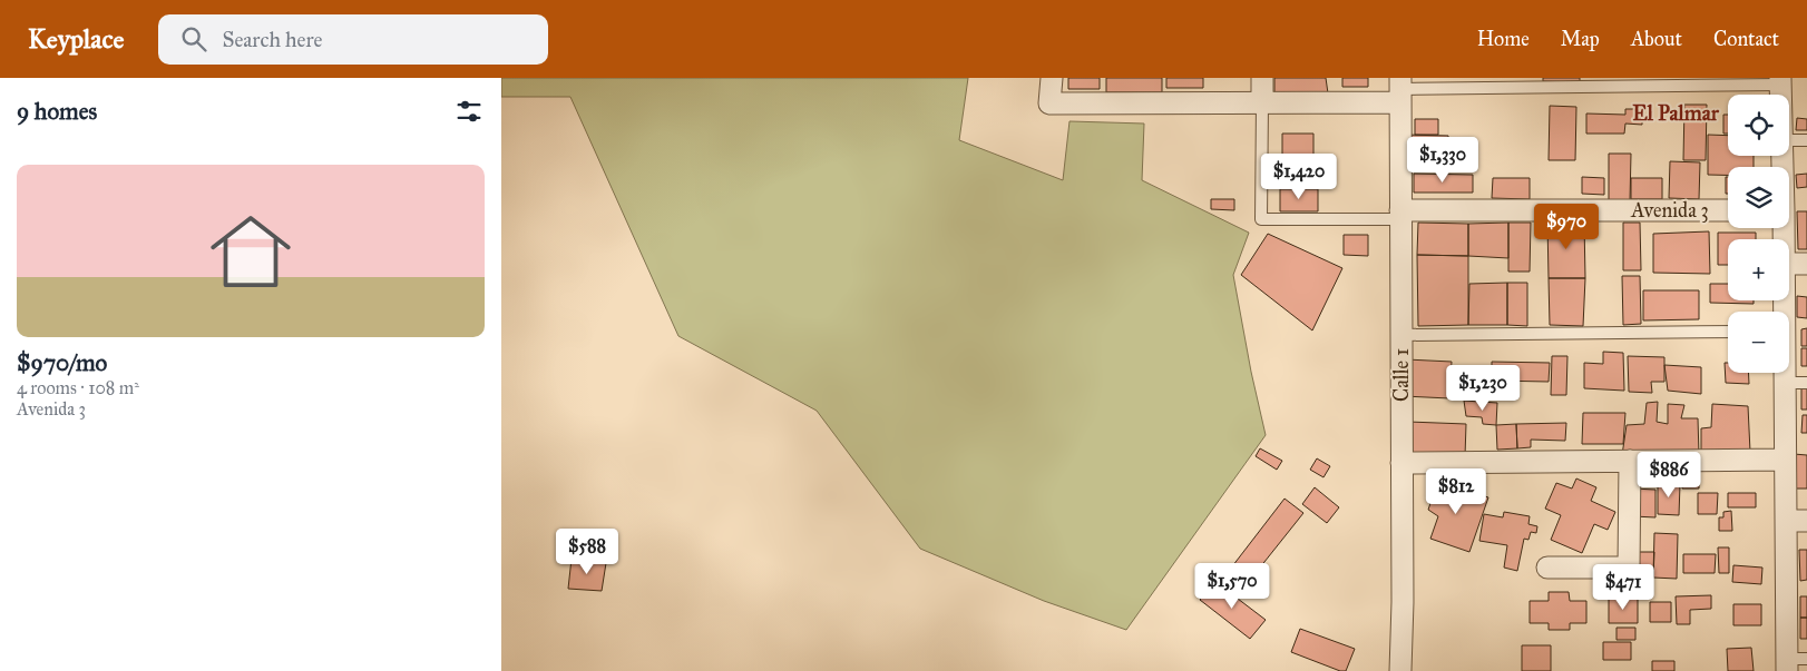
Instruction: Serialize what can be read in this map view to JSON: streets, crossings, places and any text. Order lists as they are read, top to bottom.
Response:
{
  "streets": {
    "street": ["Avenida 3", "Calle 1"]
  },
  "crossings": [
    ["Avenida 3", "Calle 1"]
  ],
  "districts": ["El Palmar"],
  "page": {
    "header": "Keyplace",
    "search": "Search here",
    "nav": [
      "Home",
      "Map",
      "About",
      "Contact"
    ],
    "heading": "9 homes",
    "map_buttons": ["+", "−"],
    "price": [
      "$1,330",
      "$1,420",
      "$970",
      "$1,230",
      "$886",
      "$812",
      "$588",
      "$1,570",
      "$471"
    ],
    "list": [
      {
        "name": "$970/mo",
        "note": "4 rooms · 108 m² · Avenida 3"
      }
    ]
  }
}
